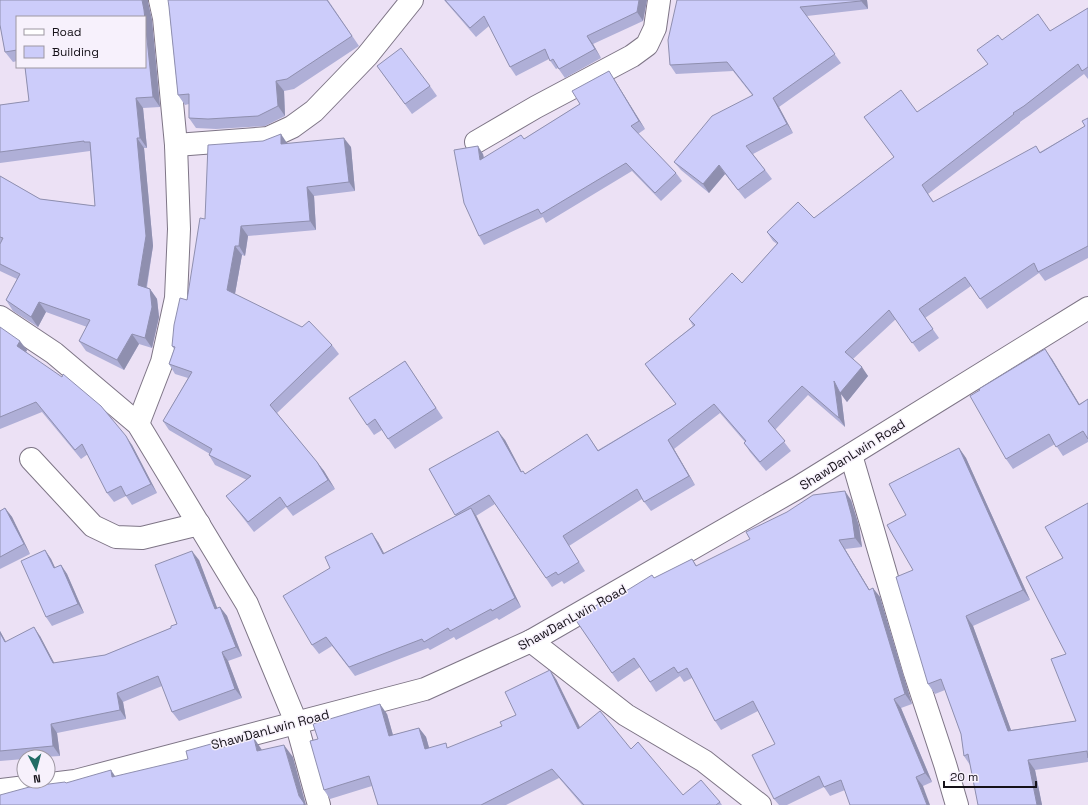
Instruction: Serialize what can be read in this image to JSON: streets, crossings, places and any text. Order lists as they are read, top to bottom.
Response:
{
  "streets": {
    "street": ["ShawDanLwin Road"]
  },
  "legend": ["Road", "Building"],
  "scale_bar": "20 m",
  "north": "bottom"
}
